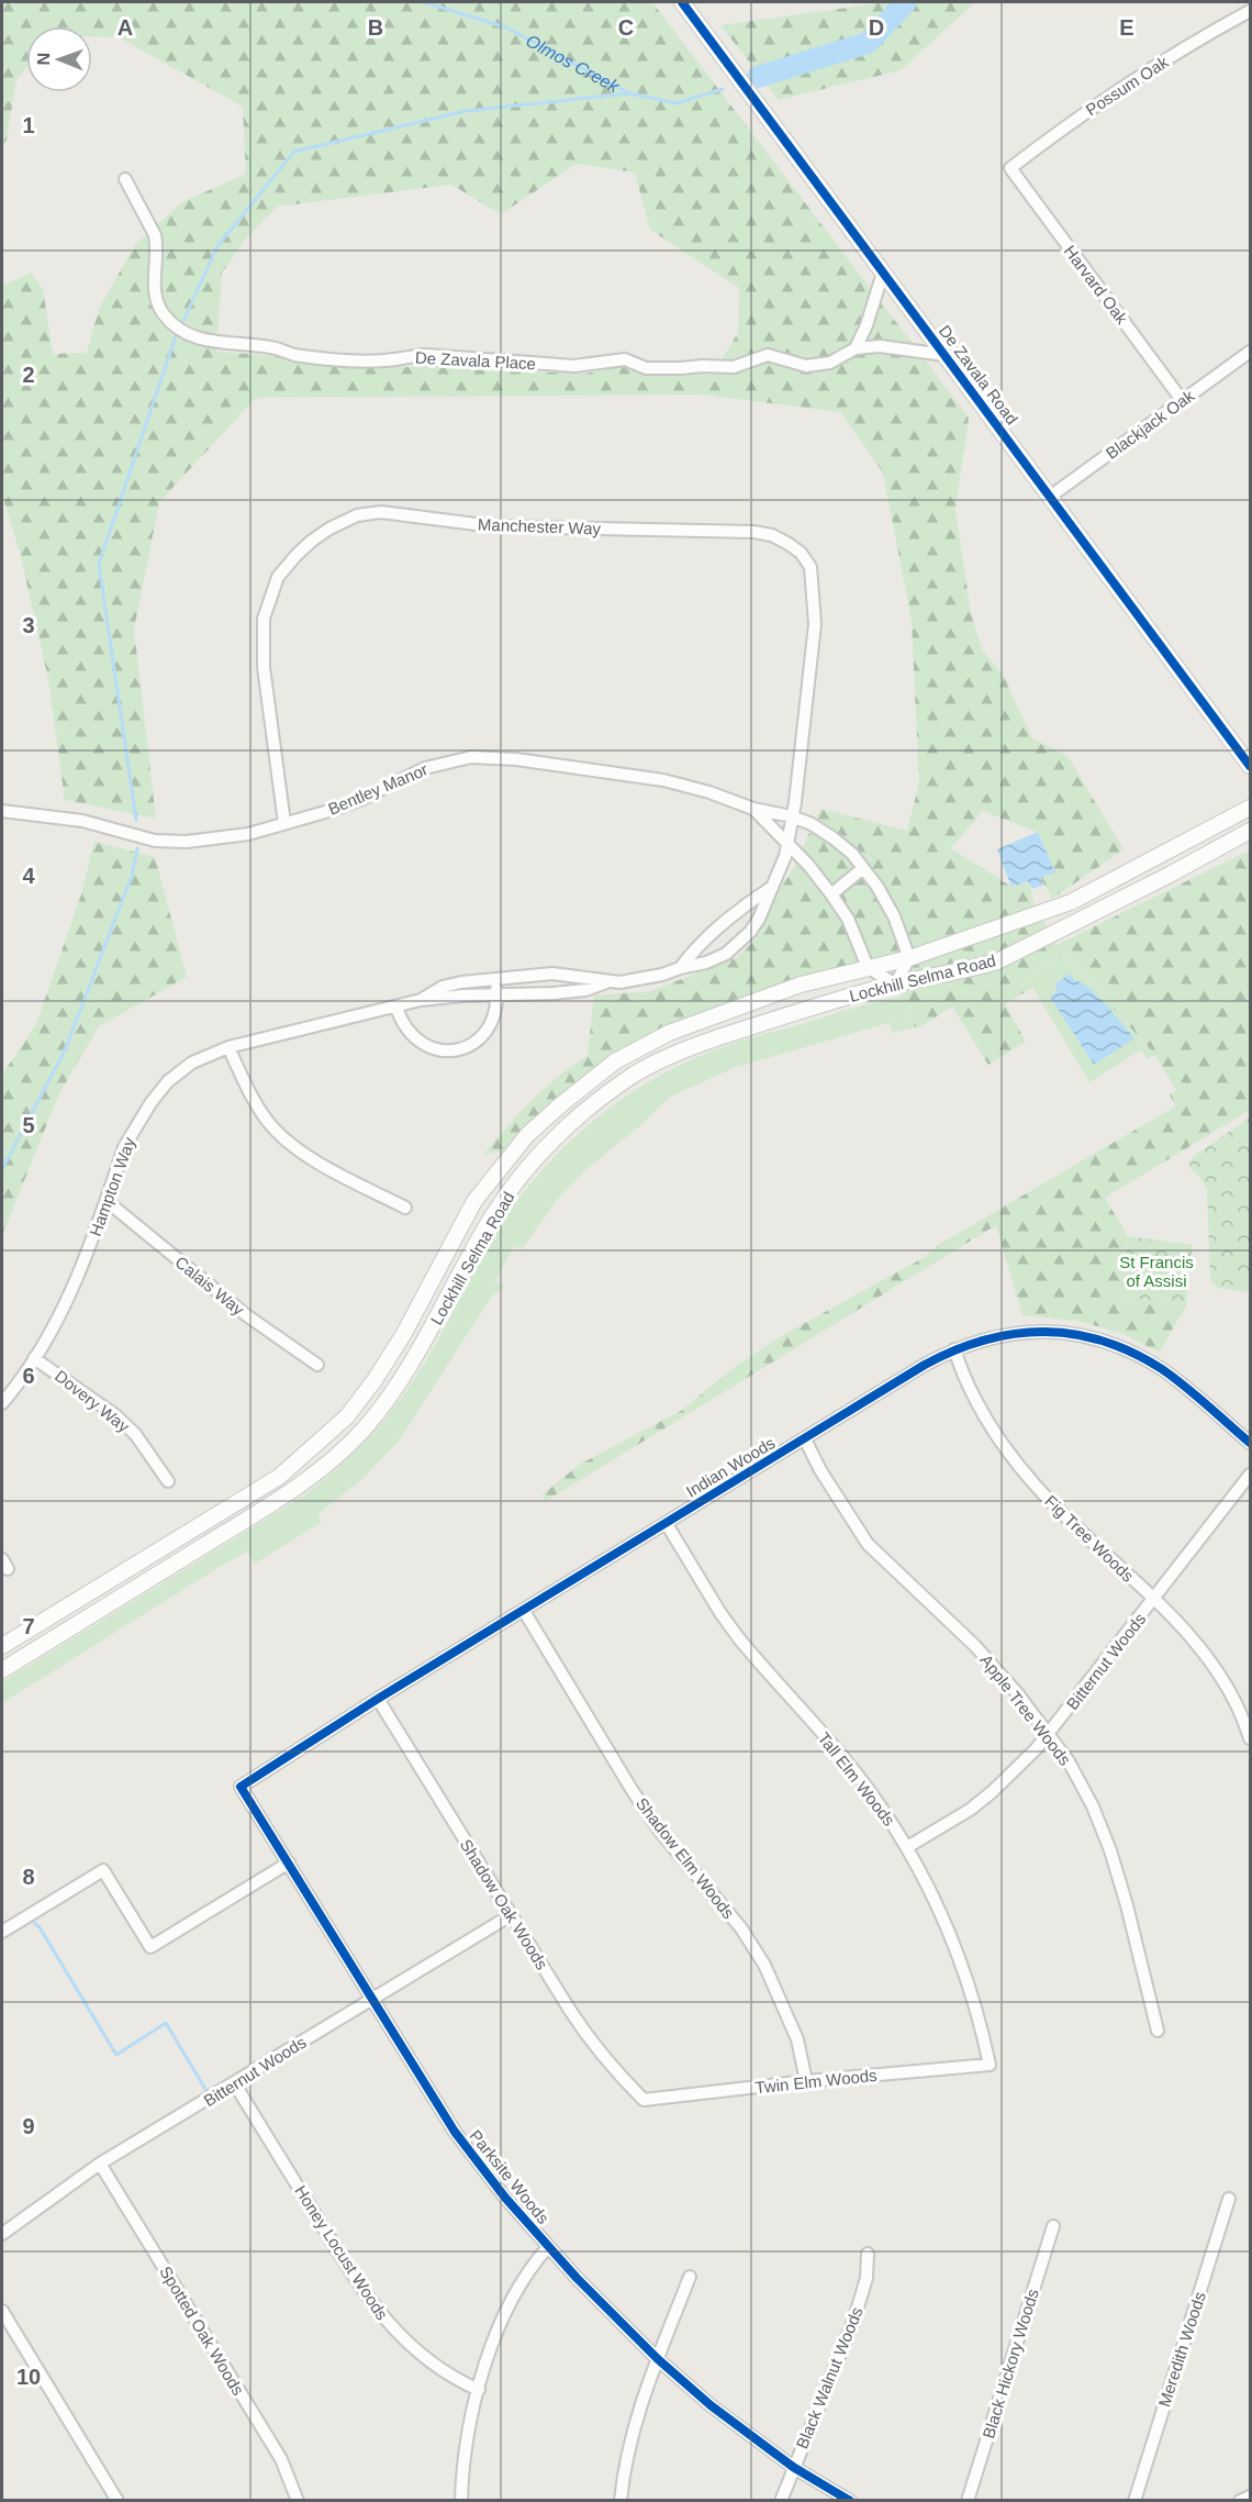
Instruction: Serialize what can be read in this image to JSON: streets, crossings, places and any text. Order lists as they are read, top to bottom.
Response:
{
  "streets": {
    "main road": ["De Zavala Road", "Lockhill Selma Road"],
    "street": [
      "Possum Oak",
      "Harvard Oak",
      "De Zavala Place",
      "Blackjack Oak",
      "Manchester Way",
      "Bentley Manor",
      "Hampton Way",
      "Calais Way",
      "Dovery Way",
      "Indian Woods",
      "Fig Tree Woods",
      "Bitternut Woods",
      "Apple Tree Woods",
      "Tall Elm Woods",
      "Shadow Elm Woods",
      "Shadow Oak Woods",
      "Twin Elm Woods",
      "Parksite Woods",
      "Honey Locust Woods",
      "Spotted Oak Woods",
      "Meredith Woods",
      "Black Hickory Woods",
      "Black Walnut Woods"
    ]
  },
  "crossings": [
    ["Possum Oak", "Harvard Oak"],
    ["Harvard Oak", "Blackjack Oak"],
    ["De Zavala Place", "De Zavala Road"],
    ["De Zavala Road", "Blackjack Oak"],
    ["Manchester Way", "Bentley Manor"],
    ["Manchester Way", "Hampton Way"],
    ["Bentley Manor", "Lockhill Selma Road"],
    ["Bentley Manor", "Hampton Way"],
    ["Hampton Way", "Calais Way"],
    ["Hampton Way", "Dovery Way"],
    ["Indian Woods", "Fig Tree Woods"],
    ["Indian Woods", "Apple Tree Woods"],
    ["Indian Woods", "Tall Elm Woods"],
    ["Indian Woods", "Shadow Elm Woods"],
    ["Indian Woods", "Shadow Oak Woods"],
    ["Indian Woods", "Parksite Woods"],
    ["Fig Tree Woods", "Bitternut Woods"],
    ["Bitternut Woods", "Apple Tree Woods"],
    ["Bitternut Woods", "Tall Elm Woods"],
    ["Bitternut Woods", "Shadow Oak Woods"],
    ["Bitternut Woods", "Parksite Woods"],
    ["Bitternut Woods", "Honey Locust Woods"],
    ["Bitternut Woods", "Spotted Oak Woods"],
    ["Tall Elm Woods", "Twin Elm Woods"],
    ["Shadow Elm Woods", "Twin Elm Woods"],
    ["Shadow Oak Woods", "Twin Elm Woods"],
    ["Parksite Woods", "Black Walnut Woods"]
  ],
  "water": ["Olmos Creek"],
  "parks": ["St Francis of Assisi"],
  "north": "left",
  "grid": {
    "columns": [
      "A",
      "B",
      "C",
      "D",
      "E"
    ],
    "rows": [
      "1",
      "2",
      "3",
      "4",
      "5",
      "6",
      "7",
      "8",
      "9",
      "10"
    ]
  }
}
